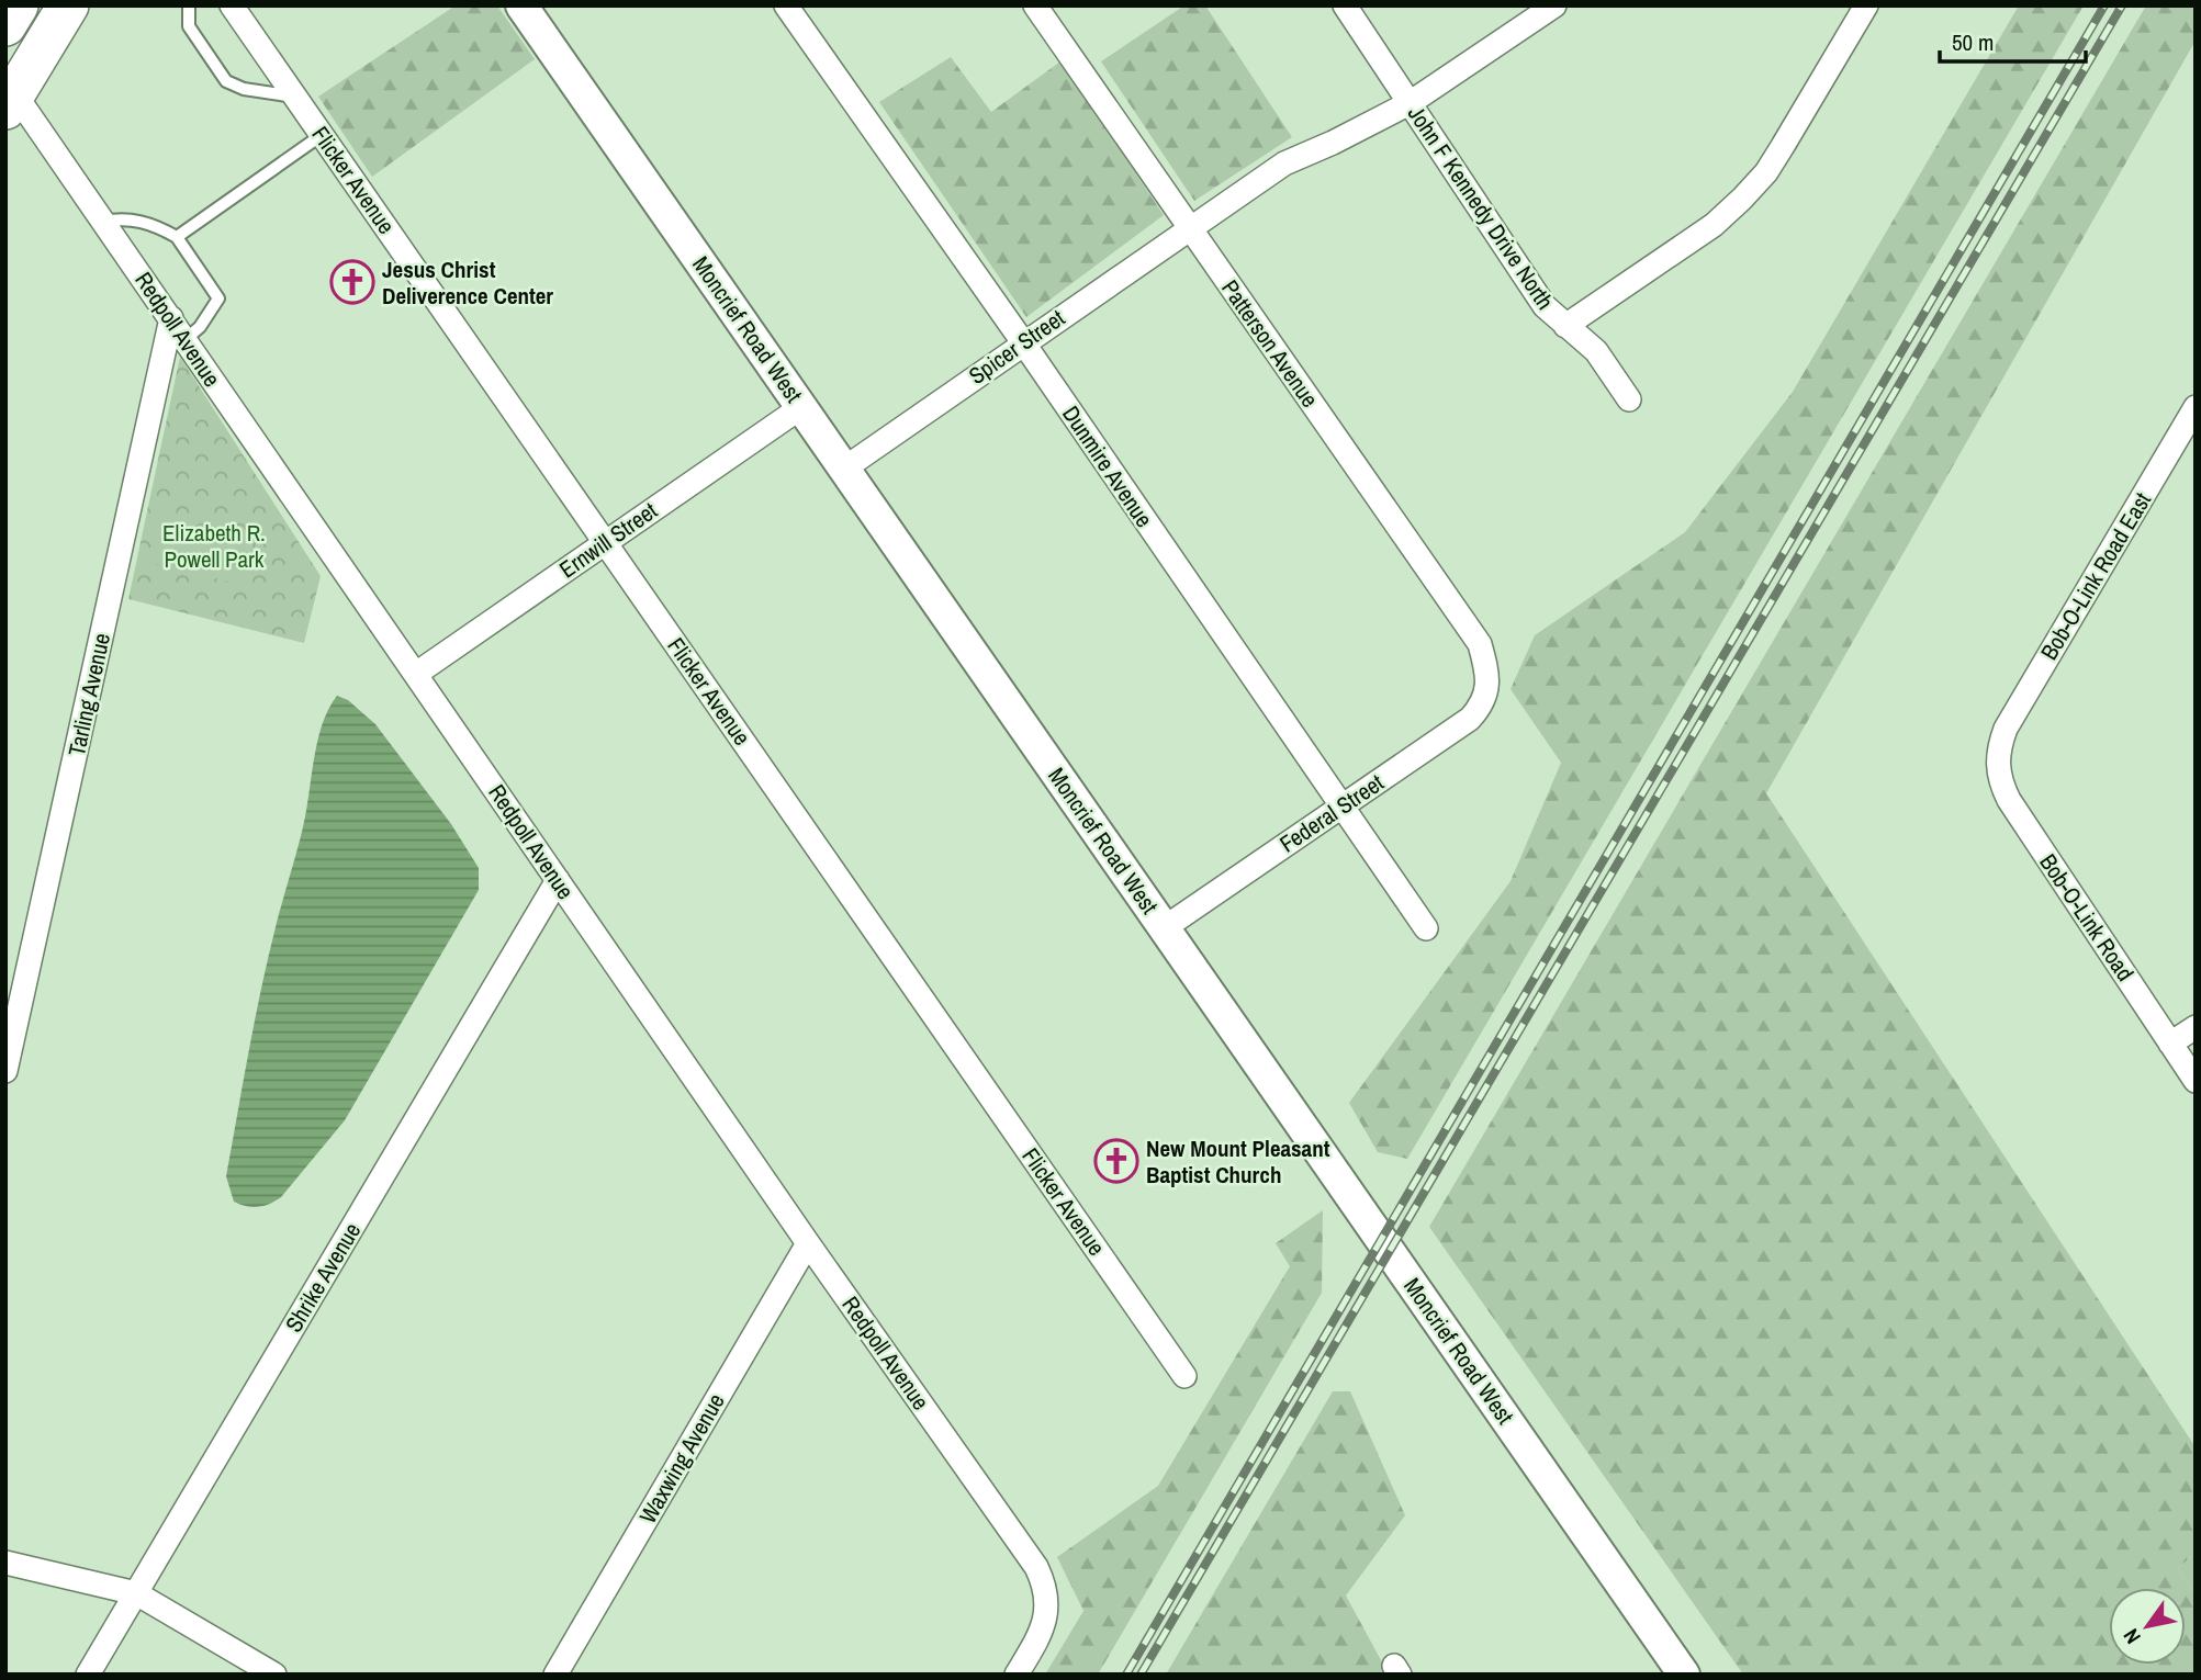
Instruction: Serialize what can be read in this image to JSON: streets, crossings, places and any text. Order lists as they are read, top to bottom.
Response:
{
  "streets": {
    "street": [
      "Flicker Avenue",
      "John F Kennedy Drive North",
      "Redpoll Avenue",
      "Moncrief Road West",
      "Patterson Avenue",
      "Spicer Street",
      "Dunmire Avenue",
      "Ernwill Street",
      "Bob-O-Link Road East",
      "Tarling Avenue",
      "Federal Street",
      "Bob-O-Link Road",
      "Shrike Avenue",
      "Waxwing Avenue"
    ]
  },
  "crossings": [
    ["Flicker Avenue", "Ernwill Street"],
    ["John F Kennedy Drive North", "Spicer Street"],
    ["Redpoll Avenue", "Ernwill Street"],
    ["Redpoll Avenue", "Tarling Avenue"],
    ["Redpoll Avenue", "Shrike Avenue"],
    ["Redpoll Avenue", "Waxwing Avenue"],
    ["Moncrief Road West", "Spicer Street"],
    ["Moncrief Road West", "Ernwill Street"],
    ["Moncrief Road West", "Federal Street"],
    ["Patterson Avenue", "Spicer Street"],
    ["Patterson Avenue", "Federal Street"],
    ["Spicer Street", "Dunmire Avenue"],
    ["Dunmire Avenue", "Federal Street"],
    ["Bob-O-Link Road East", "Bob-O-Link Road"]
  ],
  "parks": ["Elizabeth R. Powell Park"],
  "places": {
    "church": ["Jesus Christ Deliverence Center", "New Mount Pleasant Baptist Church"]
  },
  "scale_bar": "50 m",
  "north": "bottom left"
}
